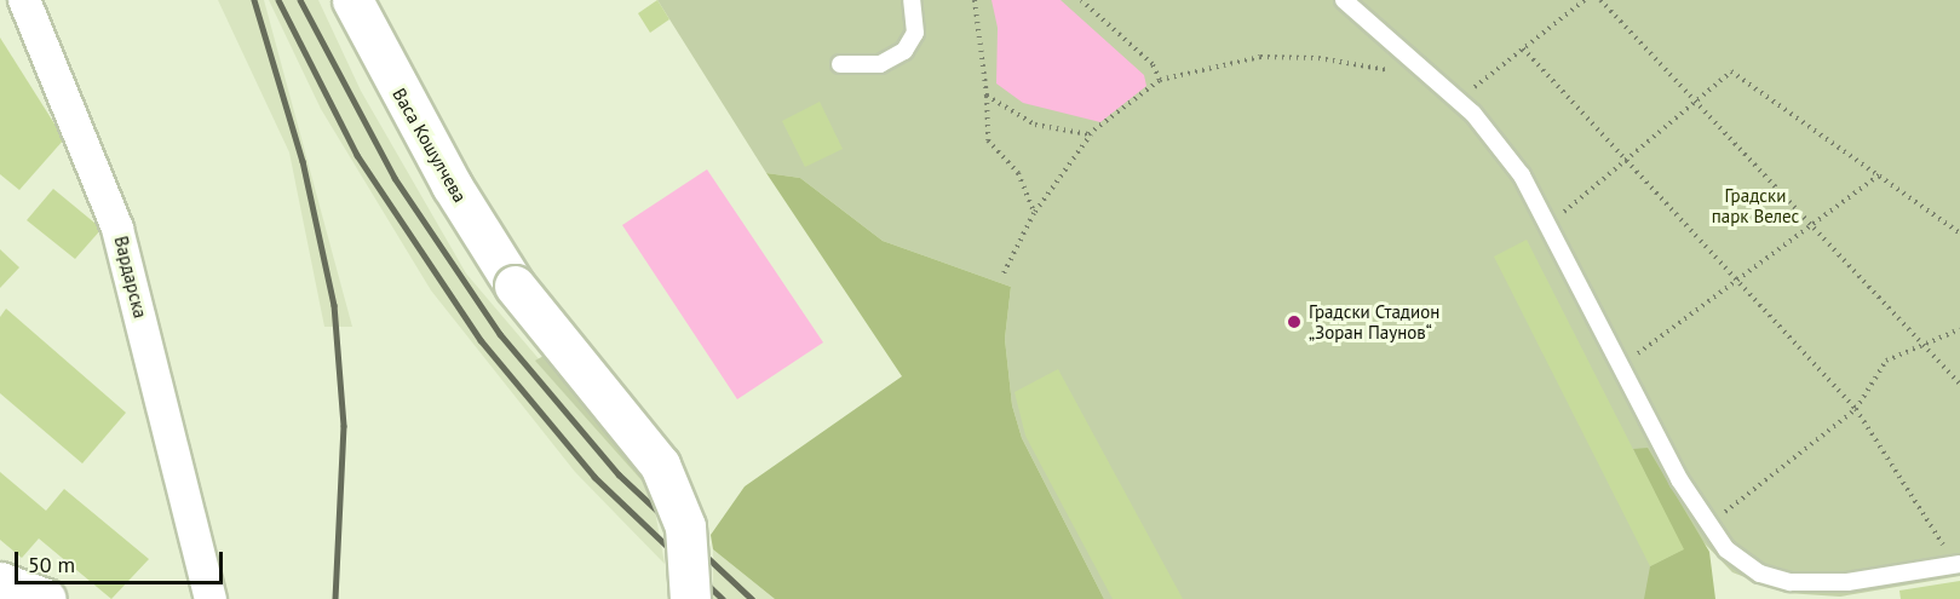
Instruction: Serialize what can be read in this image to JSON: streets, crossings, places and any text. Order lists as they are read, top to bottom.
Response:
{
  "streets": {
    "main road": ["Васа Кошулчева"],
    "street": ["Вардарска"]
  },
  "parks": ["Градски парк Велес"],
  "places": ["Градски Стадион „Зоран Паунов“"],
  "scale_bar": "50 m"
}
